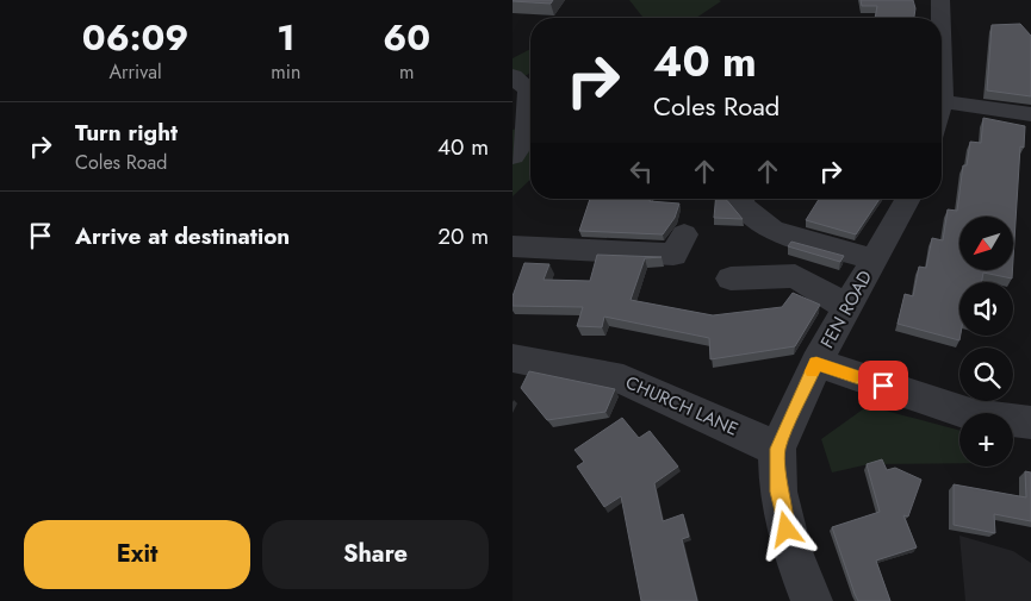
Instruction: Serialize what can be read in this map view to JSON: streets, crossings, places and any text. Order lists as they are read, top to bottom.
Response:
{
  "streets": {
    "street": ["FEN ROAD", "CHURCH LANE"]
  },
  "crossings": [
    ["FEN ROAD", "CHURCH LANE"]
  ],
  "north": "bottom left",
  "page": {
    "eta": [
      "06:09",
      "Arrival",
      "1",
      "min",
      "60",
      "m"
    ],
    "turn": ["40 m", "Coles Road"],
    "list": [
      {
        "name": "Turn right",
        "note": "Coles Road",
        "value": "40 m"
      },
      {
        "name": "Arrive at destination",
        "value": "20 m"
      }
    ],
    "map_buttons": "+",
    "buttons": ["Exit", "Share"]
  }
}
